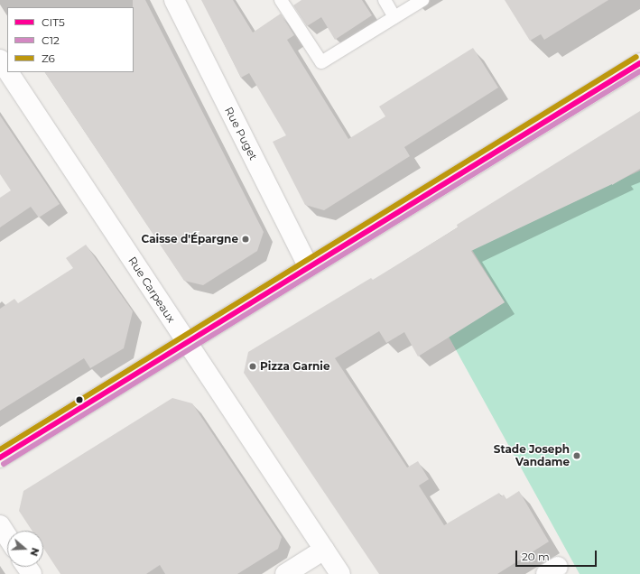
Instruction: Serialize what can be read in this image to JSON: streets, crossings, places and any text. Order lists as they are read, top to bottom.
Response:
{
  "streets": {
    "street": ["Rue Puget", "Rue Carpeaux"]
  },
  "places": ["Caisse d'Épargne", "Pizza Garnie", "Stade Joseph Vandame"],
  "lines": ["transit line Z6", "transit line CIT5", "transit line C12"],
  "legend": ["CIT5", "C12", "Z6"],
  "scale_bar": "20 m",
  "north": "right"
}
